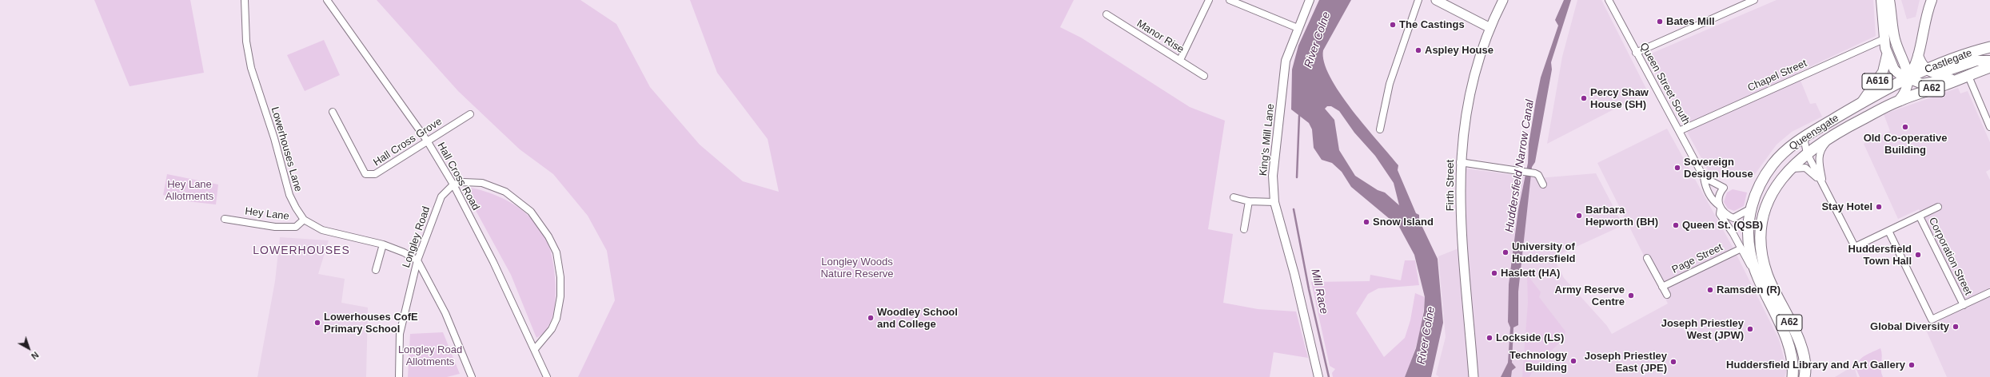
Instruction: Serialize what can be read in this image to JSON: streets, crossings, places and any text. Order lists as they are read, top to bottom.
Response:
{
  "streets": {
    "highway": ["Castlegate", "A62", "Queensgate"],
    "main road": ["A616", "Firth Street"],
    "street": [
      "Manor Rise",
      "Chapel Street",
      "Queen Street South",
      "King's Mill Lane",
      "Hall Cross Grove",
      "Lowerhouses Lane",
      "Hall Cross Road",
      "Hey Lane",
      "Longley Road",
      "Corporation Street",
      "Page Street"
    ]
  },
  "crossings": [
    ["Castlegate", "A616"],
    ["Castlegate", "A62"],
    ["Castlegate", "Queensgate"],
    ["Chapel Street", "A616"],
    ["Chapel Street", "Queen Street South"],
    ["A616", "Queensgate"],
    ["Queen Street South", "Queensgate"],
    ["Queen Street South", "Page Street"],
    ["Hall Cross Grove", "Hall Cross Road"],
    ["Lowerhouses Lane", "Hey Lane"],
    ["Hall Cross Road", "Longley Road"]
  ],
  "districts": ["LOWERHOUSES"],
  "water": ["River Colne", "Huddersfield Narrow Canal", "Mill Race"],
  "parks": ["Hey Lane Allotments", "Longley Woods Nature Reserve", "Longley Road Allotments"],
  "places": [
    "Bates Mill",
    "The Castings",
    "Aspley House",
    "Percy Shaw House (SH)",
    "Old Co-operative Building",
    "Sovereign Design House",
    "Stay Hotel",
    "Barbara Hepworth (BH)",
    "Snow Island",
    "Queen St. (QSB)",
    "University of Huddersfield",
    "Huddersfield Town Hall",
    "Haslett (HA)",
    "Ramsden (R)",
    "Army Reserve Centre",
    "Woodley School and College",
    "Lowerhouses CofE Primary School",
    "Global Diversity",
    "Joseph Priestley West (JPW)",
    "Lockside (LS)",
    "Technology Building",
    "Joseph Priestley East (JPE)",
    "Huddersfield Library and Art Gallery"
  ],
  "north": "bottom right"
}
